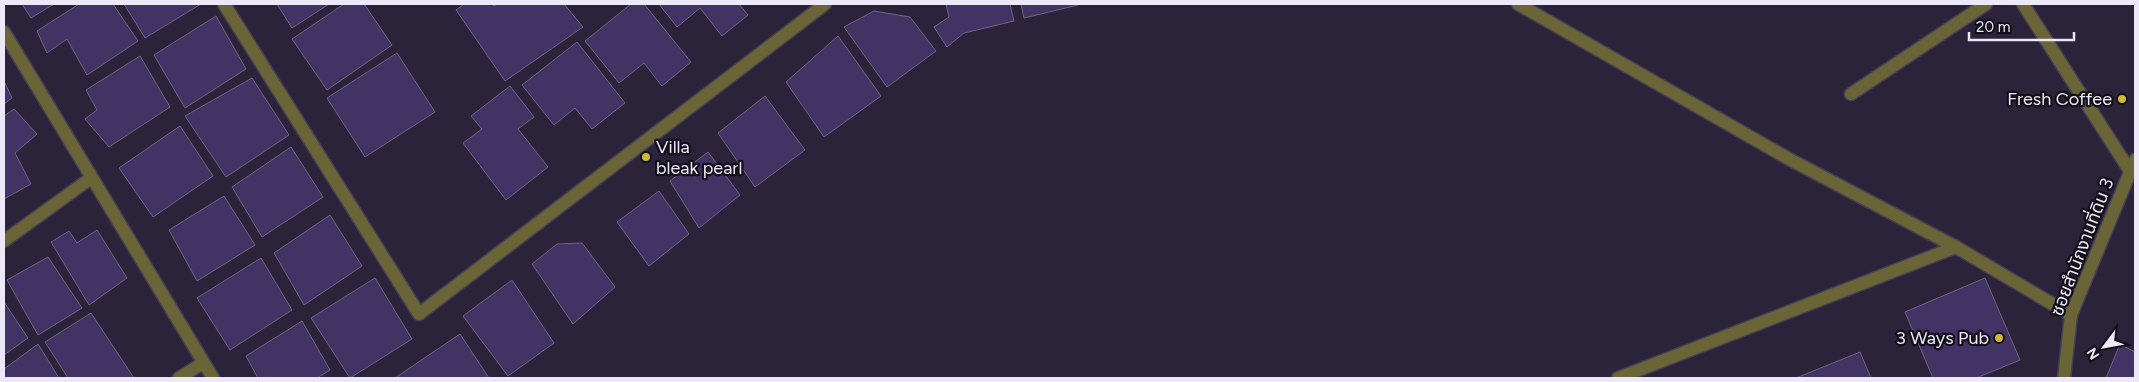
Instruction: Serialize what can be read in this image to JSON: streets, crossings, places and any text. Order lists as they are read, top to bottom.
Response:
{
  "streets": {
    "street": ["ซอยสำนักงานที่ดิน 3"]
  },
  "places": ["Fresh Coffee", "Villa bleak pearl", "3 Ways Pub"],
  "scale_bar": "20 m",
  "north": "bottom left"
}
